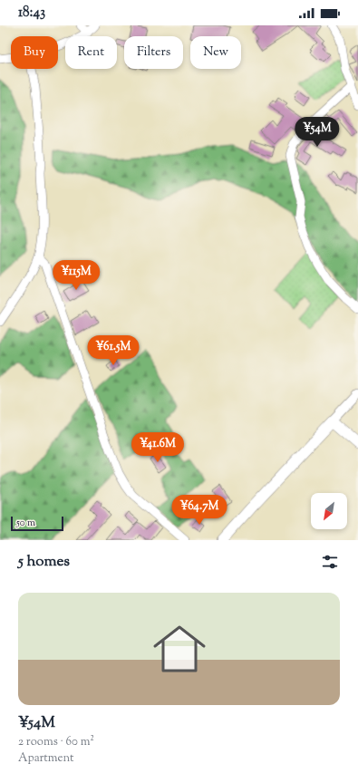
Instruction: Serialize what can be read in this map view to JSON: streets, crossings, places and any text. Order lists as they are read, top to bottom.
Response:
{
  "scale_bar": "50 m",
  "north": "bottom left",
  "page": {
    "status": "18:43",
    "chip": [
      "Buy",
      "Rent",
      "Filters",
      "New"
    ],
    "price": [
      "¥54M",
      "¥115M",
      "¥61.5M",
      "¥41.6M",
      "¥64.7M"
    ],
    "scale": "50 m",
    "heading": "5 homes",
    "list": [
      {
        "name": "¥54M",
        "note": "2 rooms · 60 m² · Apartment"
      }
    ]
  }
}
